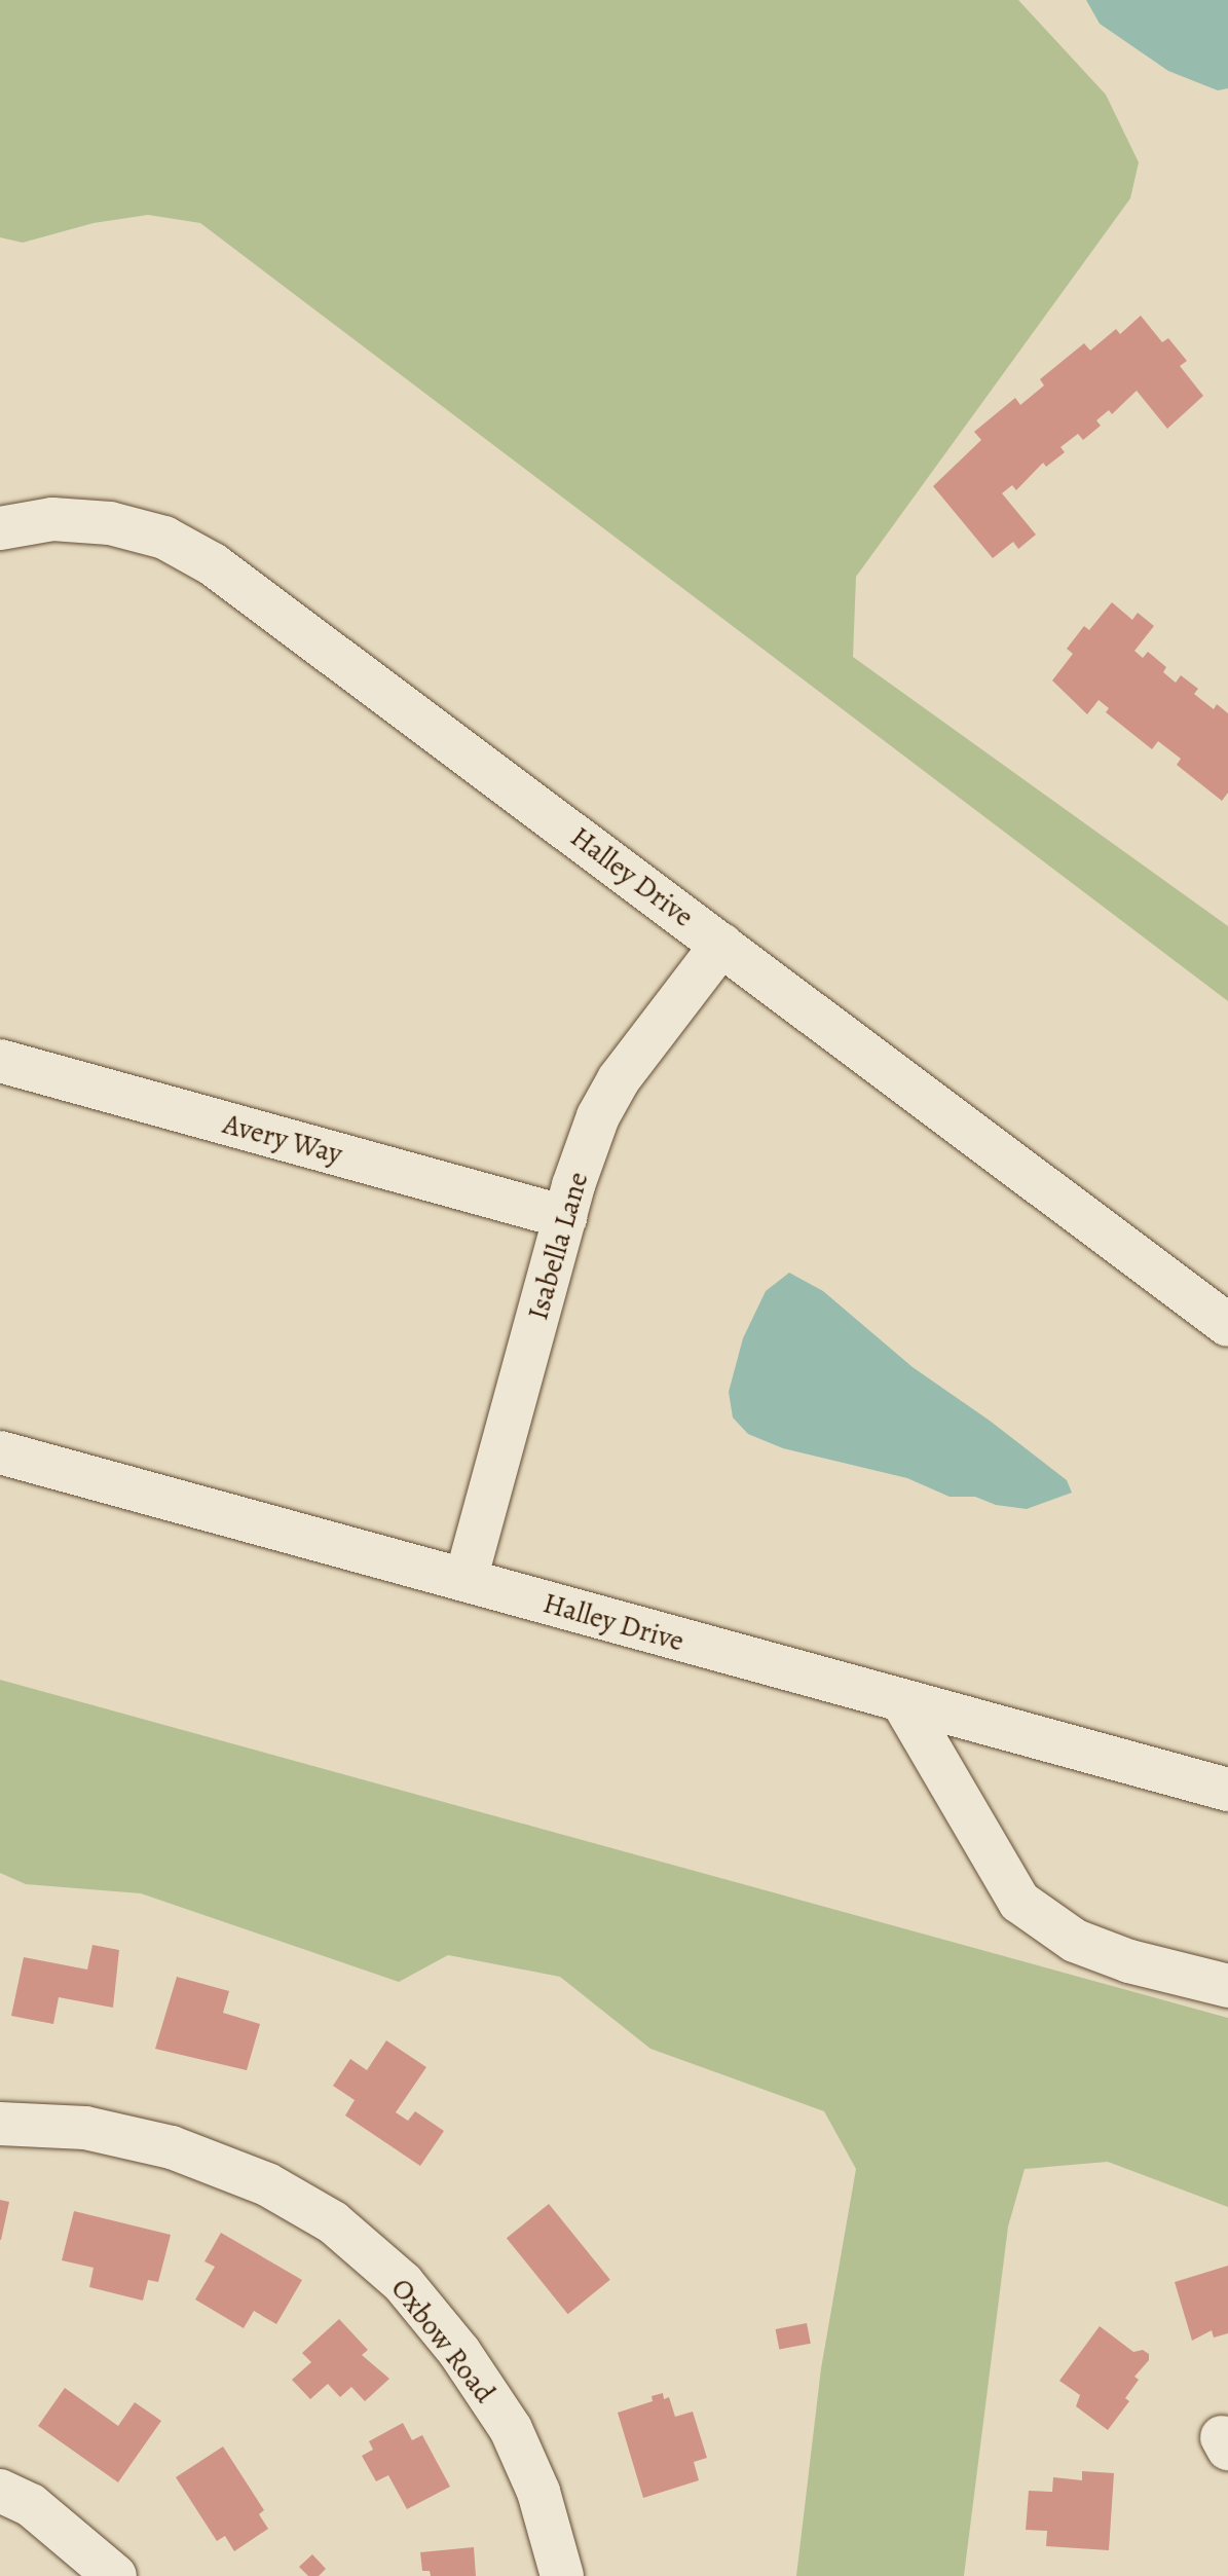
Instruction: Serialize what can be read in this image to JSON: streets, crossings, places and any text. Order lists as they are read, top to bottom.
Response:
{
  "streets": {
    "street": [
      "Halley Drive",
      "Avery Way",
      "Isabella Lane",
      "Oxbow Road"
    ]
  },
  "crossings": [
    ["Halley Drive", "Isabella Lane"],
    ["Avery Way", "Isabella Lane"]
  ]
}
